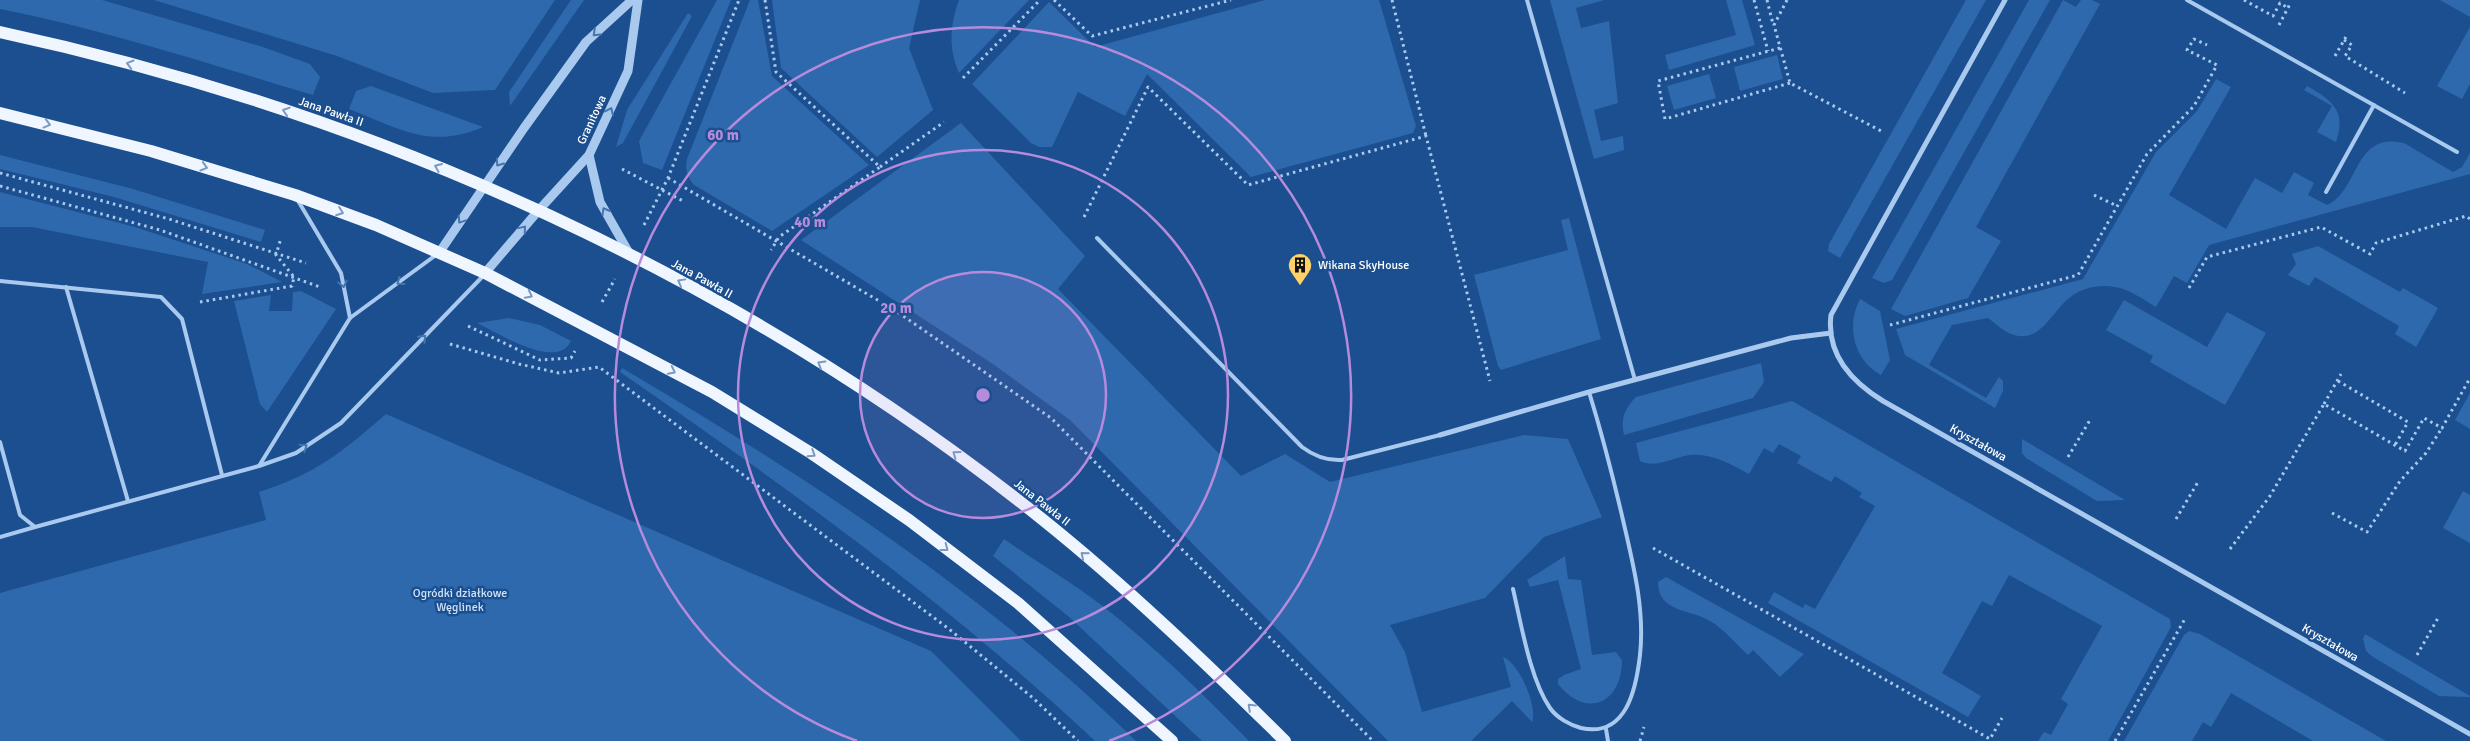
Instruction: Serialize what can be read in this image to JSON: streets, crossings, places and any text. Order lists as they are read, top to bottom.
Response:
{
  "streets": {
    "main road": ["Jana Pawła II"],
    "street": ["Granitowa", "Kryształowa"]
  },
  "crossings": [
    ["Jana Pawła II", "Granitowa"]
  ],
  "parks": ["Ogródki działkowe Węglinek"],
  "places": {
    "building": ["Wikana SkyHouse"]
  },
  "rings": ["60 m", "40 m", "20 m"]
}
